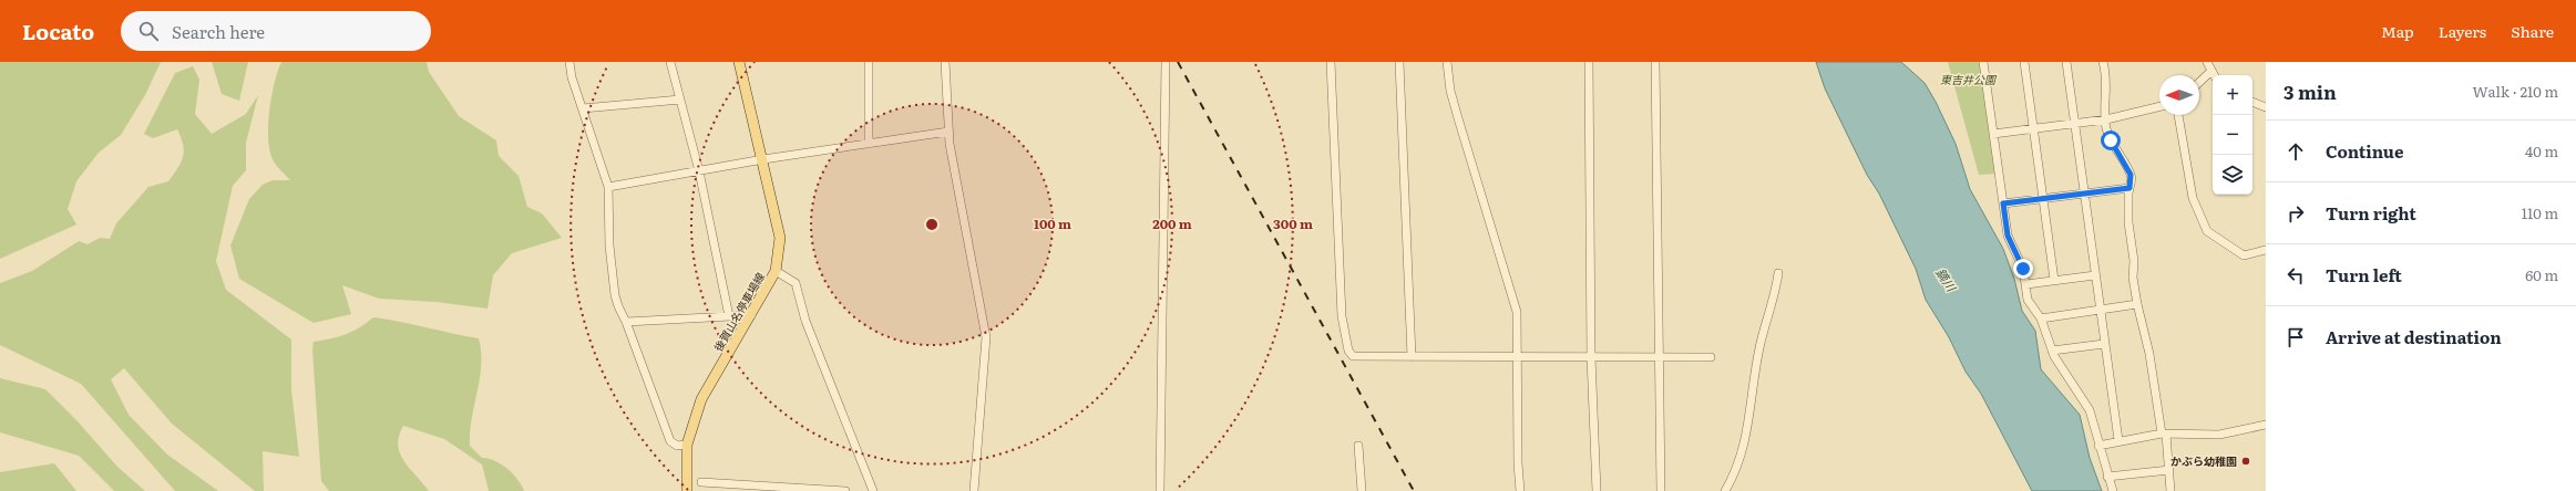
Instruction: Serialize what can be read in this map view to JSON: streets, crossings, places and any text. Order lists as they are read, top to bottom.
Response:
{
  "streets": {
    "main road": ["後賀山名停車場線"]
  },
  "water": ["鏑川"],
  "parks": ["東吉井公園"],
  "places": ["かぶら幼稚園"],
  "north": "left",
  "page": {
    "header": "Locato",
    "search": "Search here",
    "nav": ["Map", "Layers", "Share"],
    "heading": ["3 min", "Walk · 210 m"],
    "map_buttons": ["+", "−"],
    "list": [
      ["Continue", "40 m"],
      ["Turn right", "110 m"],
      ["Turn left", "60 m"],
      "Arrive at destination"
    ]
  },
  "rings": ["100 m", "200 m", "300 m"]
}
